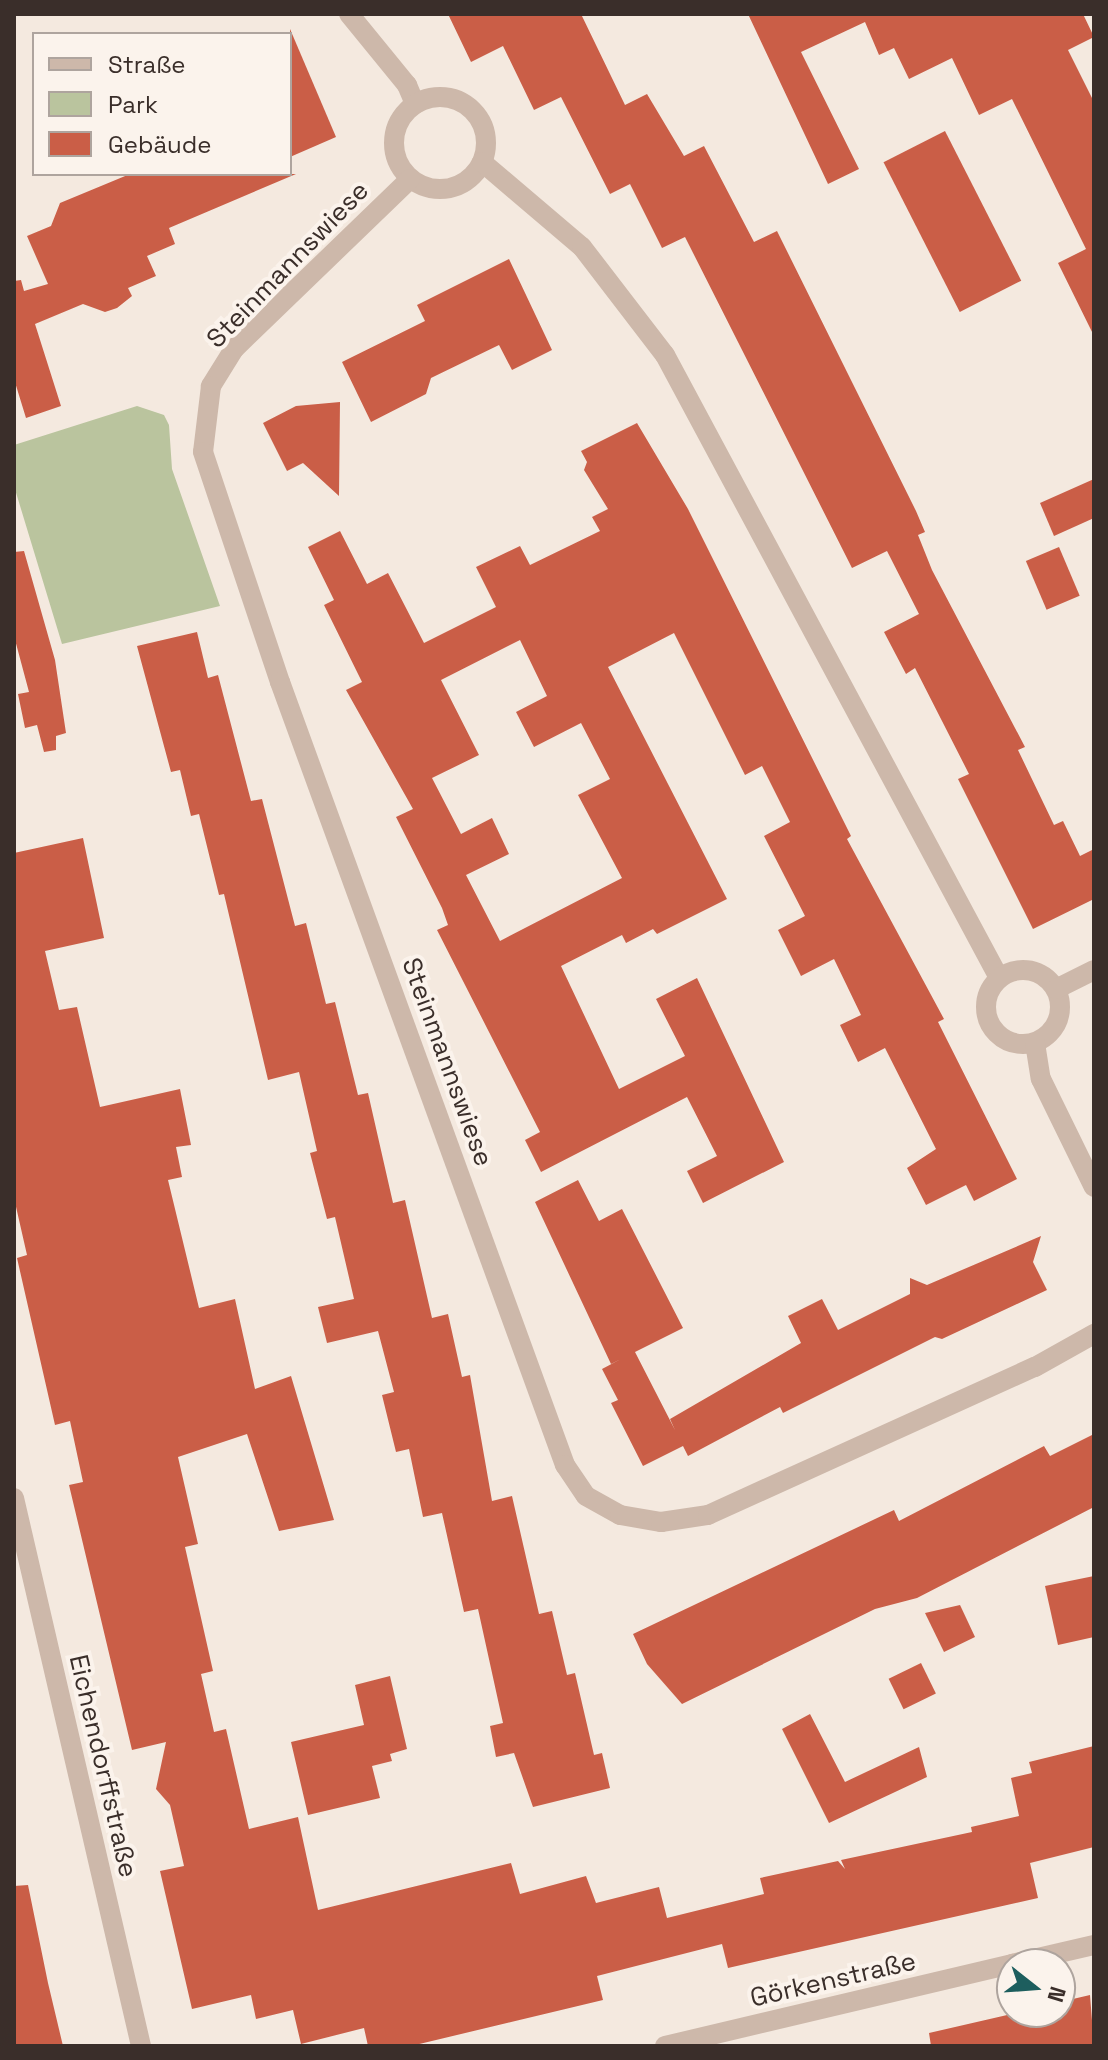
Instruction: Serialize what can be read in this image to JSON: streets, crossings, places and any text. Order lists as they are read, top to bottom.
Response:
{
  "streets": {
    "street": ["Steinmannswiese", "Eichendorffstraße", "Görkenstraße"]
  },
  "legend": ["Straße", "Park", "Gebäude"],
  "north": "right"
}
